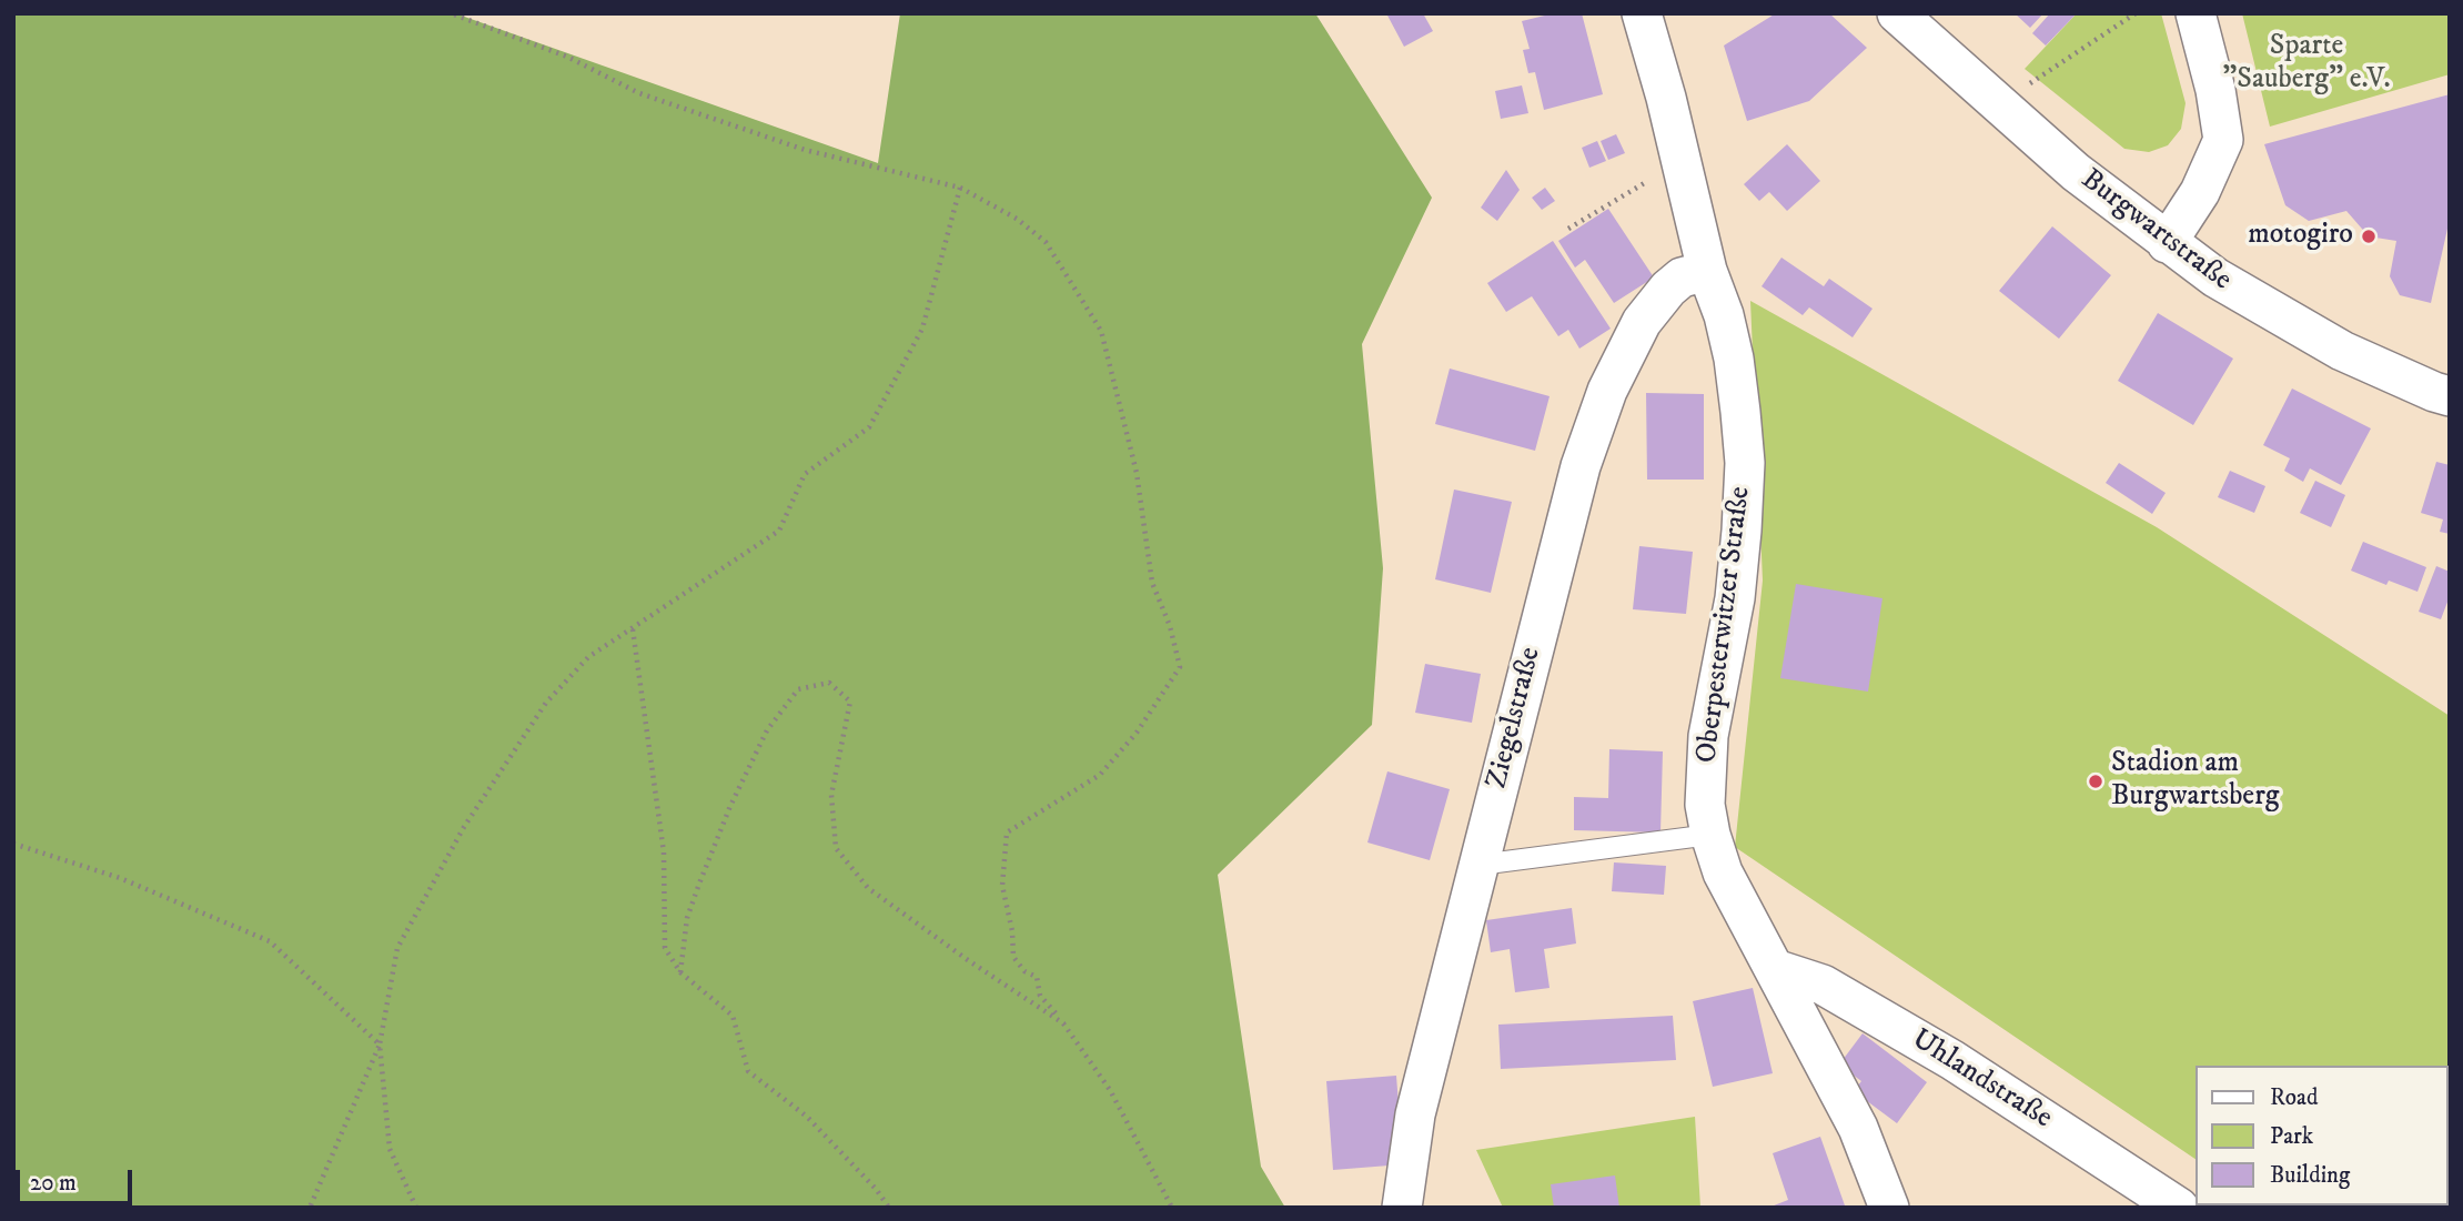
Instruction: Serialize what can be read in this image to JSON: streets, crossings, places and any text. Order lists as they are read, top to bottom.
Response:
{
  "streets": {
    "street": [
      "Burgwartstraße",
      "Oberpesterwitzer Straße",
      "Ziegelstraße",
      "Uhlandstraße"
    ]
  },
  "crossings": [
    ["Oberpesterwitzer Straße", "Ziegelstraße"],
    ["Oberpesterwitzer Straße", "Uhlandstraße"]
  ],
  "parks": ["Sparte \"Sauberg\" e.V."],
  "places": ["motogiro", "Stadion am Burgwartsberg"],
  "legend": ["Road", "Park", "Building"],
  "scale_bar": "20 m"
}
